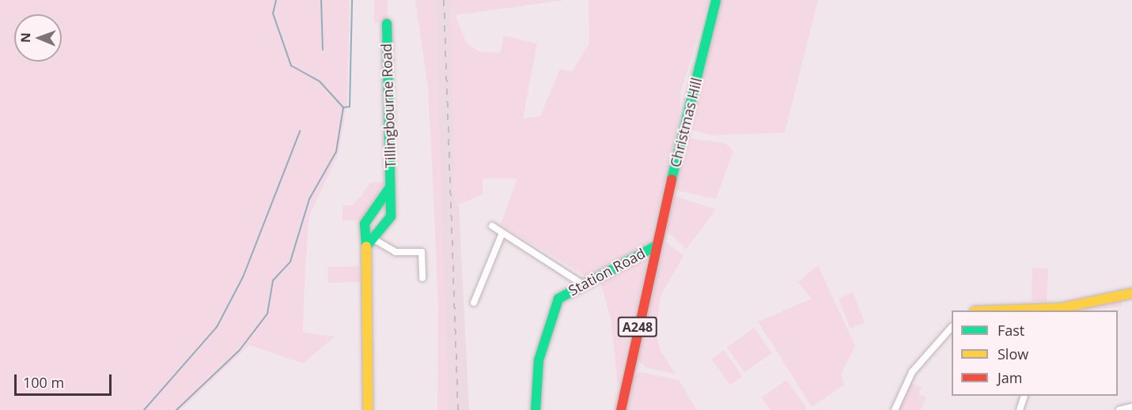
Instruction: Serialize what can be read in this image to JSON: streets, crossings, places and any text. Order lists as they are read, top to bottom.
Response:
{
  "streets": {
    "street": [
      "Tillingbourne Road",
      "Christmas Hill",
      "Station Road",
      "A248"
    ]
  },
  "crossings": [
    ["Christmas Hill", "Station Road"],
    ["Christmas Hill", "A248"],
    ["Station Road", "A248"]
  ],
  "legend": ["Fast", "Slow", "Jam"],
  "scale_bar": "100 m",
  "north": "left"
}
